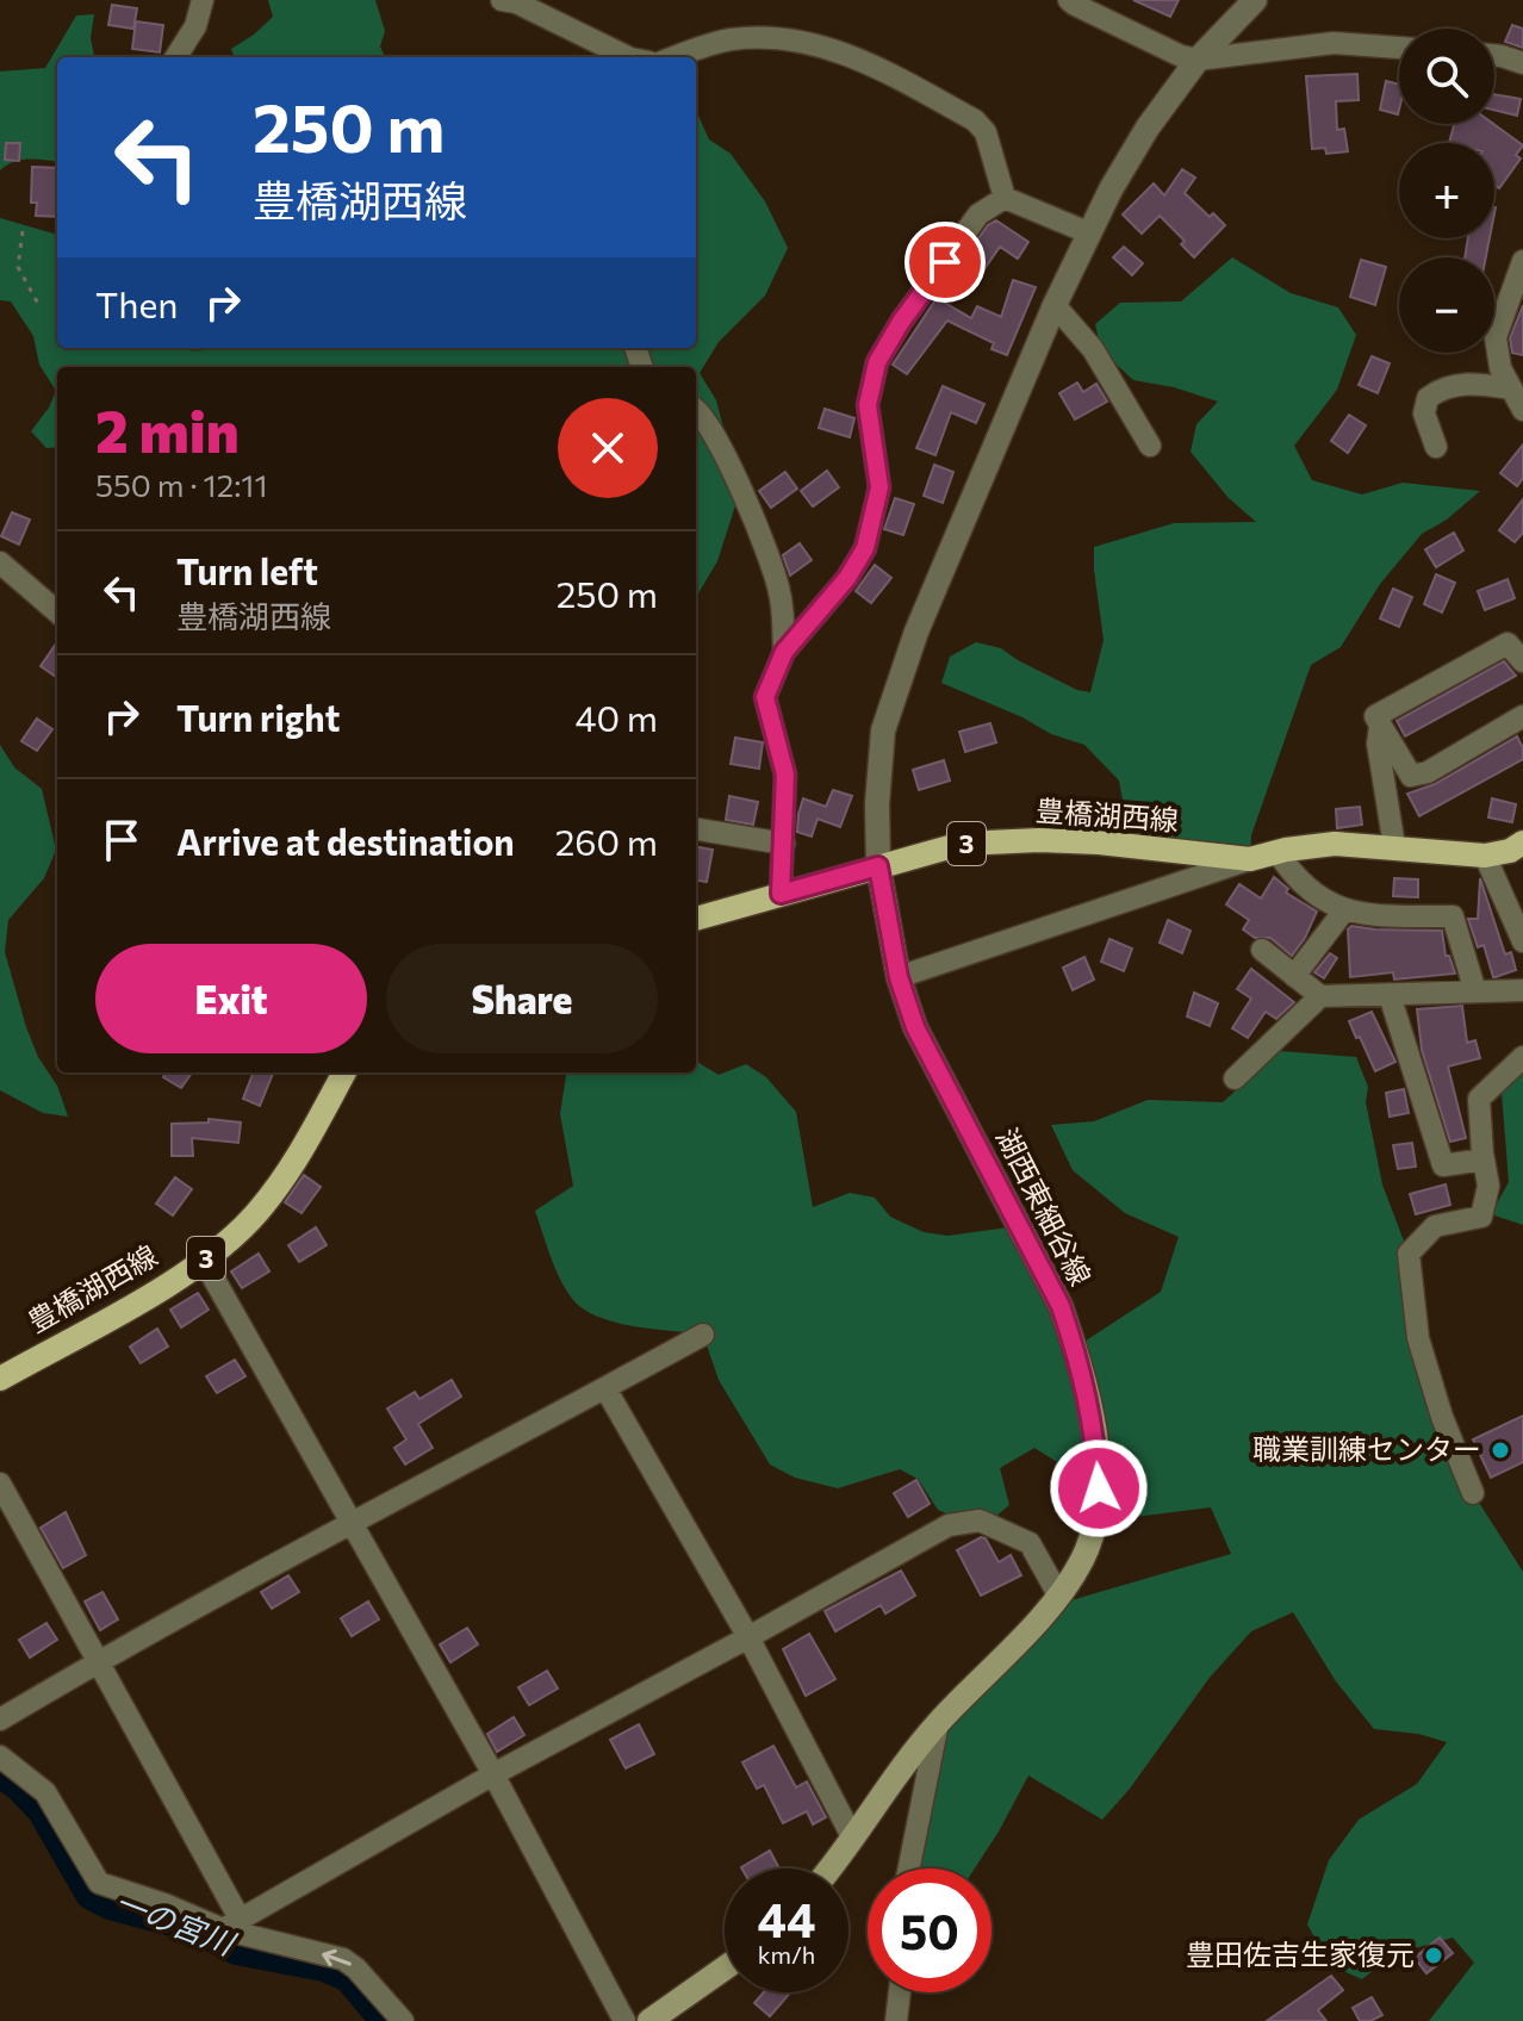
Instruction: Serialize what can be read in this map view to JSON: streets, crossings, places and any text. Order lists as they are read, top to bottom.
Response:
{
  "streets": {
    "main road": ["豊橋湖西線", "3", "湖西東細谷線"]
  },
  "crossings": [
    ["豊橋湖西線", "湖西東細谷線"]
  ],
  "water": ["一の宮川"],
  "places": ["職業訓練センター", "豊田佐吉生家復元"],
  "page": {
    "map_buttons": ["+", "−"],
    "turn": ["250 m", "豊橋湖西線"],
    "then": "Then",
    "heading": ["2 min", "550 m · 12:11"],
    "list": [
      {
        "name": "Turn left",
        "note": "豊橋湖西線",
        "value": "250 m"
      },
      {
        "name": "Turn right",
        "value": "40 m"
      },
      {
        "name": "Arrive at destination",
        "value": "260 m"
      }
    ],
    "buttons": ["Exit", "Share"],
    "speed": "44 km/h",
    "limit": "50"
  }
}
